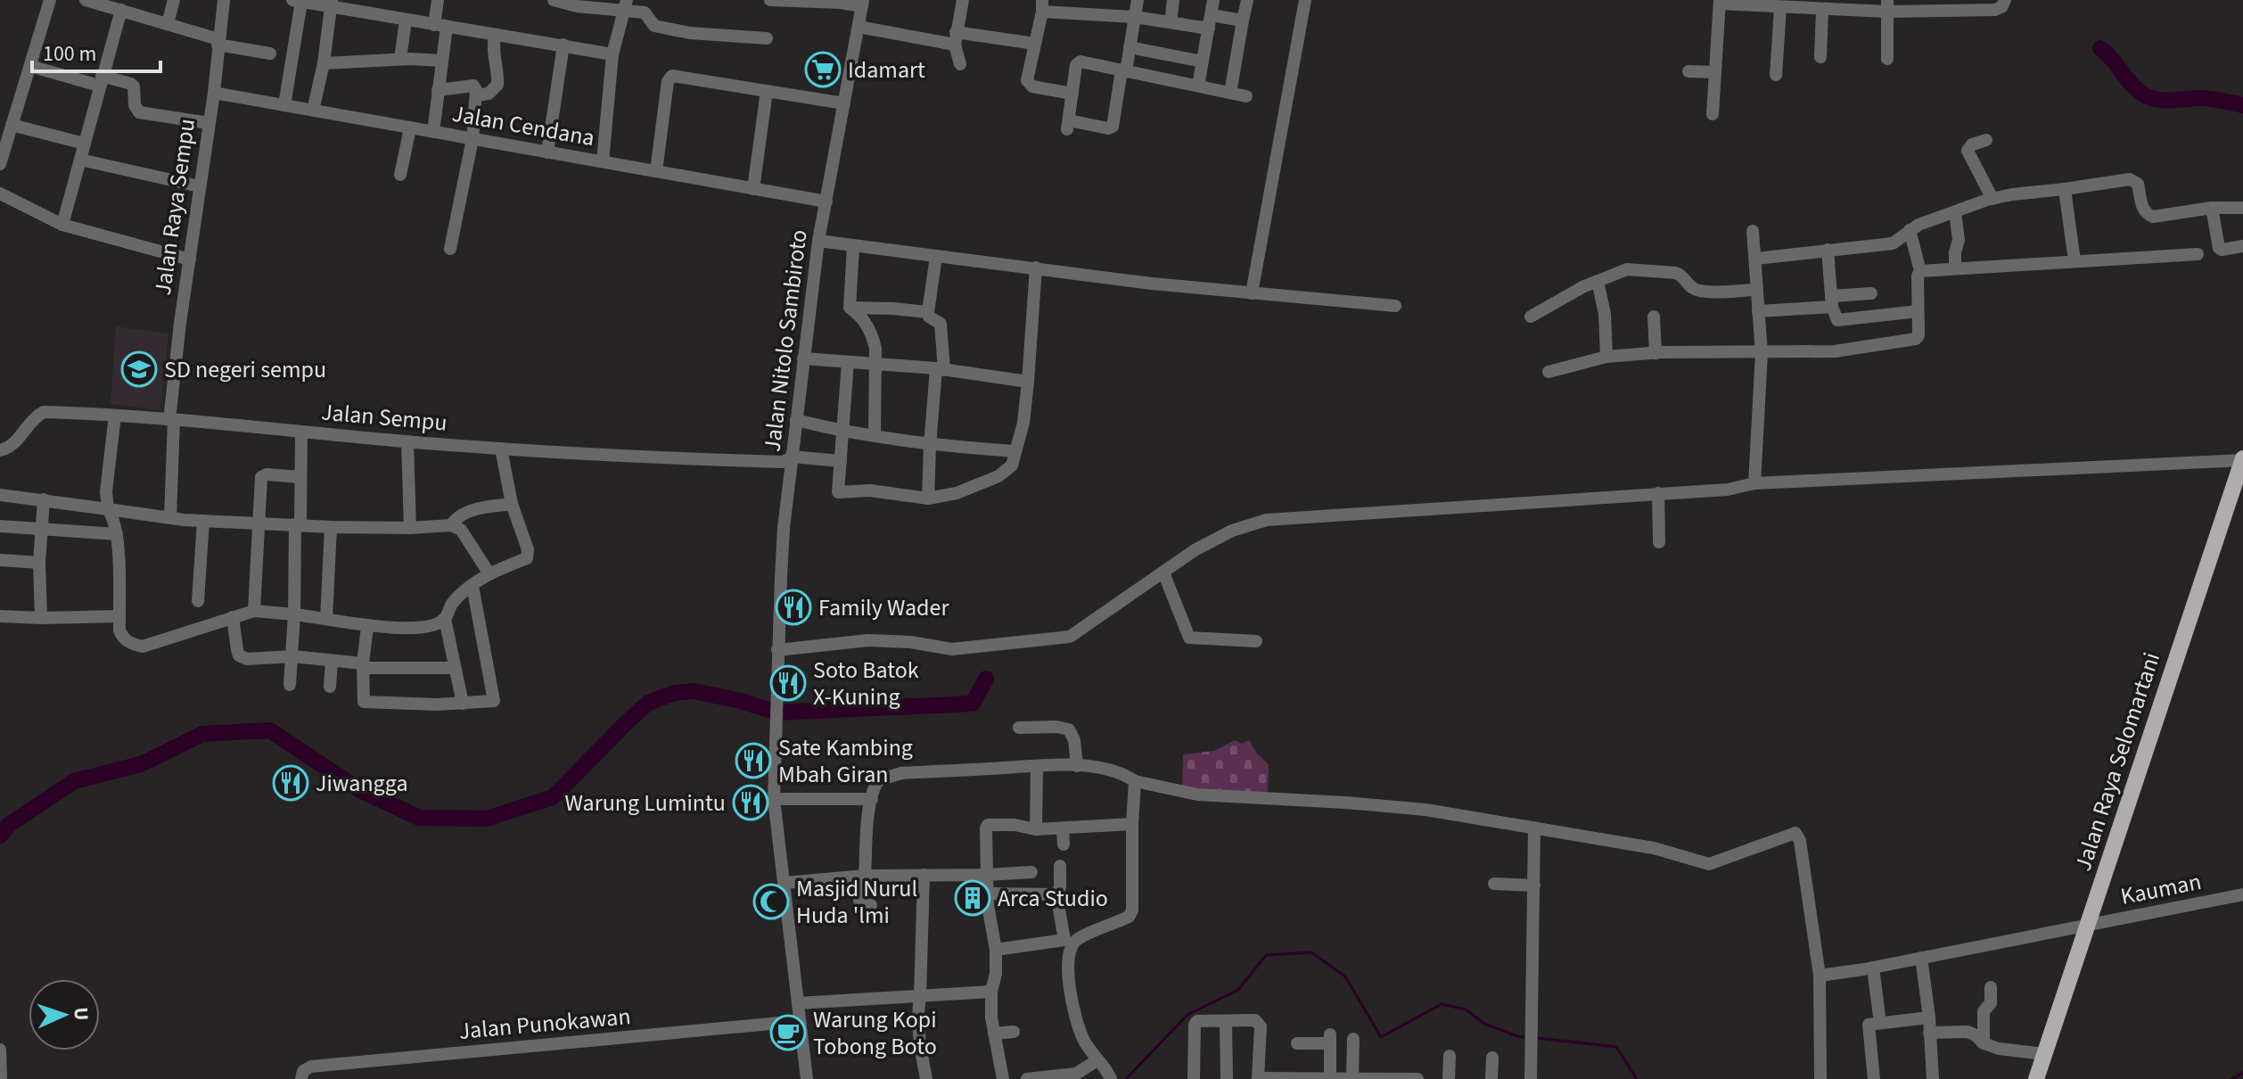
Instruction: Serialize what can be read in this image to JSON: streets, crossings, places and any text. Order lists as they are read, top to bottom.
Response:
{
  "streets": {
    "main road": ["Jalan Raya Selomartani"],
    "street": [
      "Jalan Cendana",
      "Jalan Raya Sempu",
      "Jalan Nitolo Sambiroto",
      "Jalan Sempu",
      "Kauman",
      "Jalan Punokawan"
    ]
  },
  "crossings": [
    ["Jalan Cendana", "Jalan Raya Sempu"],
    ["Jalan Cendana", "Jalan Nitolo Sambiroto"],
    ["Jalan Raya Sempu", "Jalan Sempu"],
    ["Jalan Nitolo Sambiroto", "Jalan Sempu"],
    ["Jalan Nitolo Sambiroto", "Jalan Punokawan"],
    ["Jalan Raya Selomartani", "Kauman"]
  ],
  "places": {
    "supermarket": ["Idamart"],
    "school or university": ["SD negeri sempu"],
    "restaurant": [
      "Family Wader",
      "Soto Batok X-Kuning",
      "Sate Kambing Mbah Giran",
      "Jiwangga",
      "Warung Lumintu"
    ],
    "building": ["Arca Studio"],
    "mosque": ["Masjid Nurul Huda 'lmi"],
    "cafe": ["Warung Kopi Tobong Boto"]
  },
  "scale_bar": "100 m",
  "north": "right"
}
